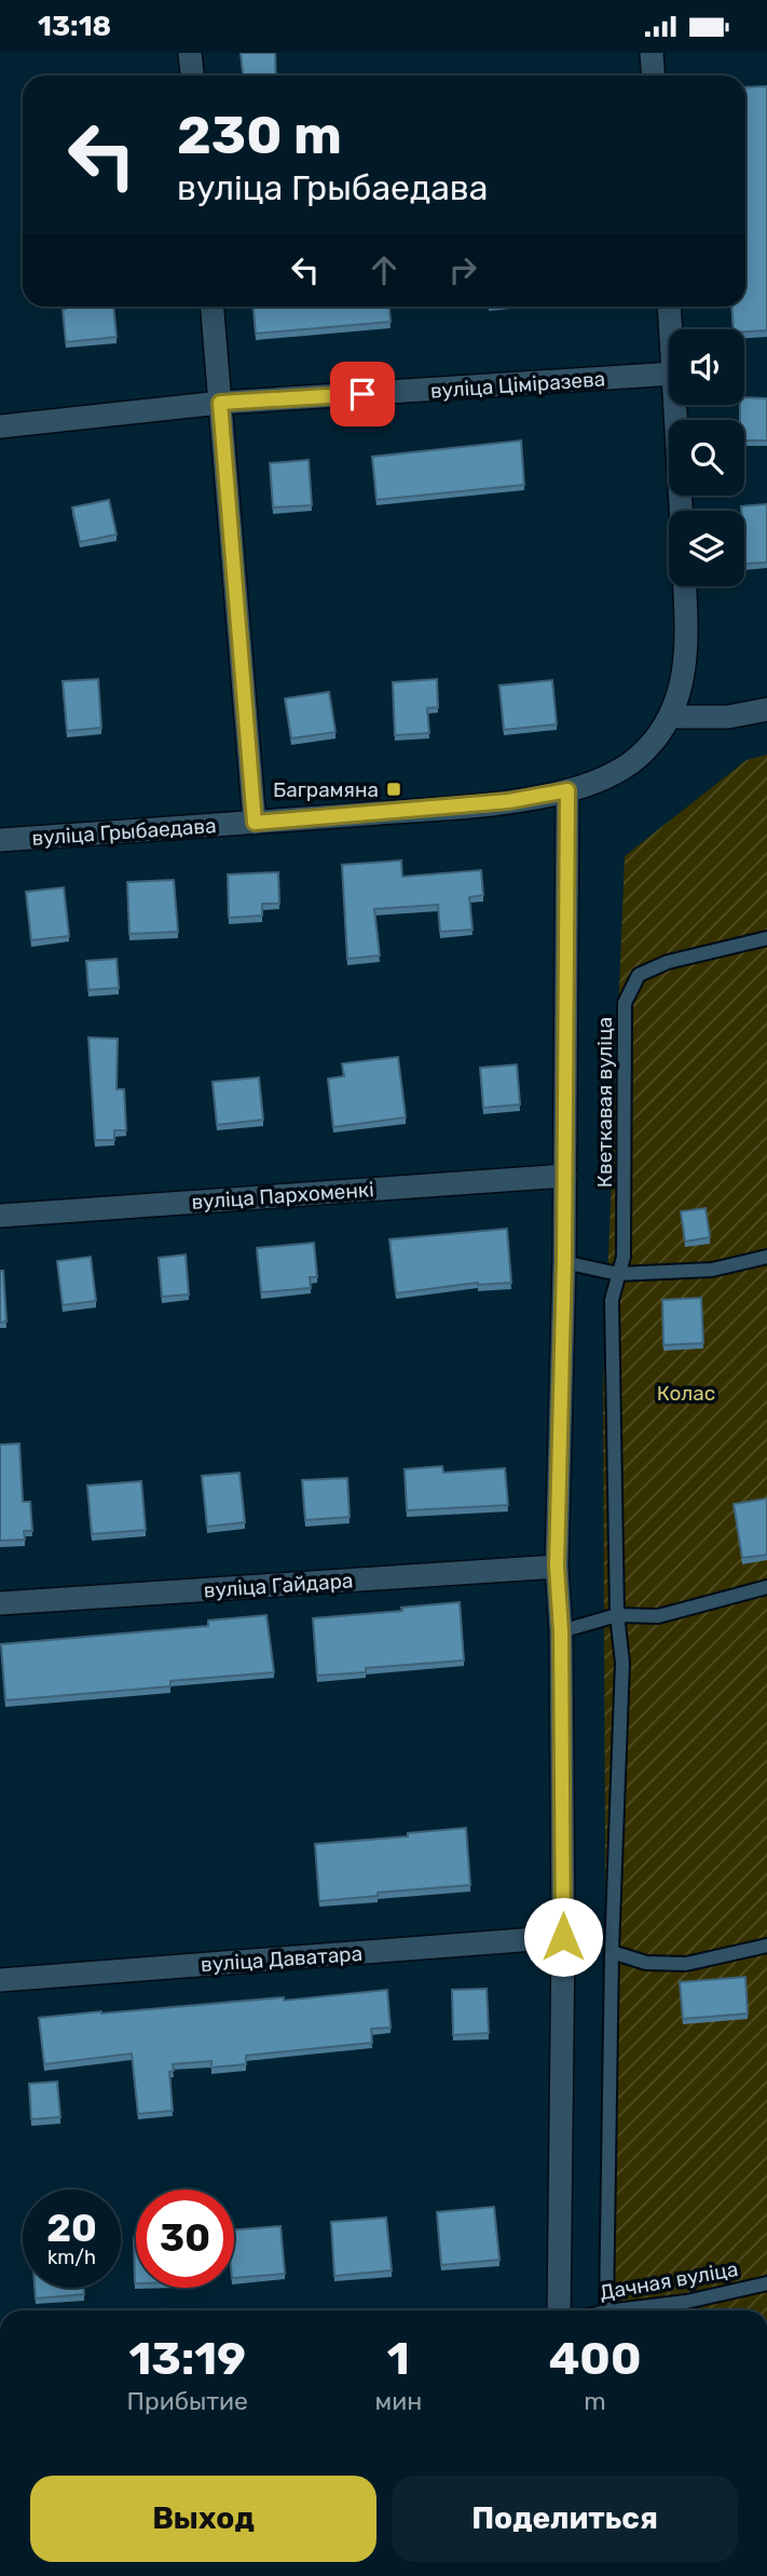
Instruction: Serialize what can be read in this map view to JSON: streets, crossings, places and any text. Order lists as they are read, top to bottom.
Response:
{
  "streets": {
    "street": [
      "вуліца Ціміразева",
      "вуліца Грыбаедава",
      "вуліца Пархоменкі",
      "вуліца Гайдара",
      "вуліца Даватара"
    ],
    "lane": ["Кветкавая вуліца", "Дачная вуліца"]
  },
  "parks": ["Колас"],
  "places": {
    "transit": ["Баграмяна"]
  },
  "page": {
    "status": "13:18",
    "turn": ["230 m", "вуліца Грыбаедава"],
    "speed": "20 km/h",
    "limit": "30",
    "eta": [
      "13:19",
      "Прибытие",
      "1",
      "мин",
      "400",
      "m"
    ],
    "buttons": ["Выход", "Поделиться"]
  }
}
